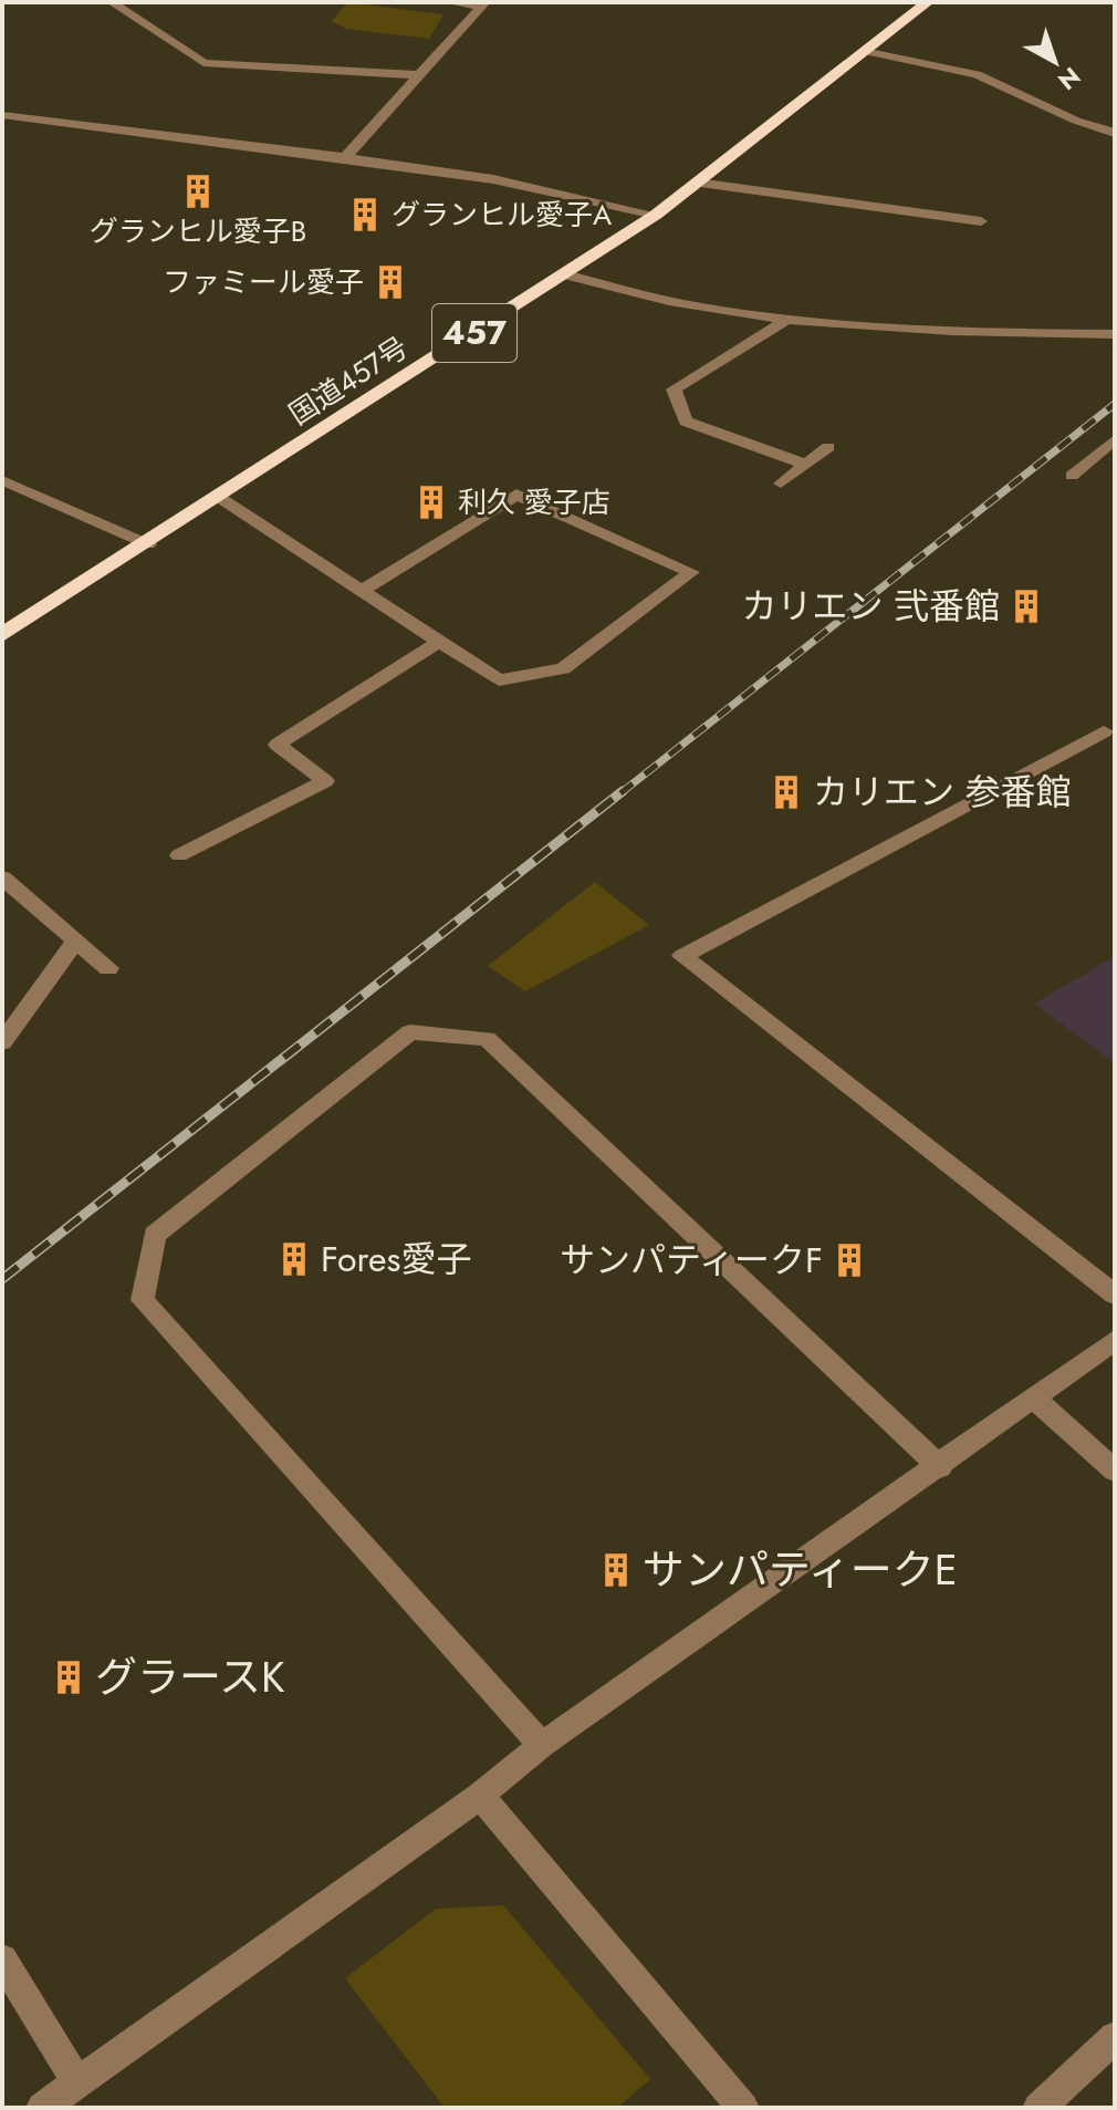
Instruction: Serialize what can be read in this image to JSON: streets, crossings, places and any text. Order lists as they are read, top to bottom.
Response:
{
  "streets": {
    "highway": ["457", "国道457号"]
  },
  "places": {
    "building": [
      "グランヒル愛子B",
      "グランヒル愛子A",
      "ファミール愛子",
      "利久 愛子店",
      "カリエン 弐番館",
      "カリエン 参番館",
      "Fores愛子",
      "サンパティークF",
      "サンパティークE",
      "グラースK"
    ]
  },
  "north": "bottom right"
}
